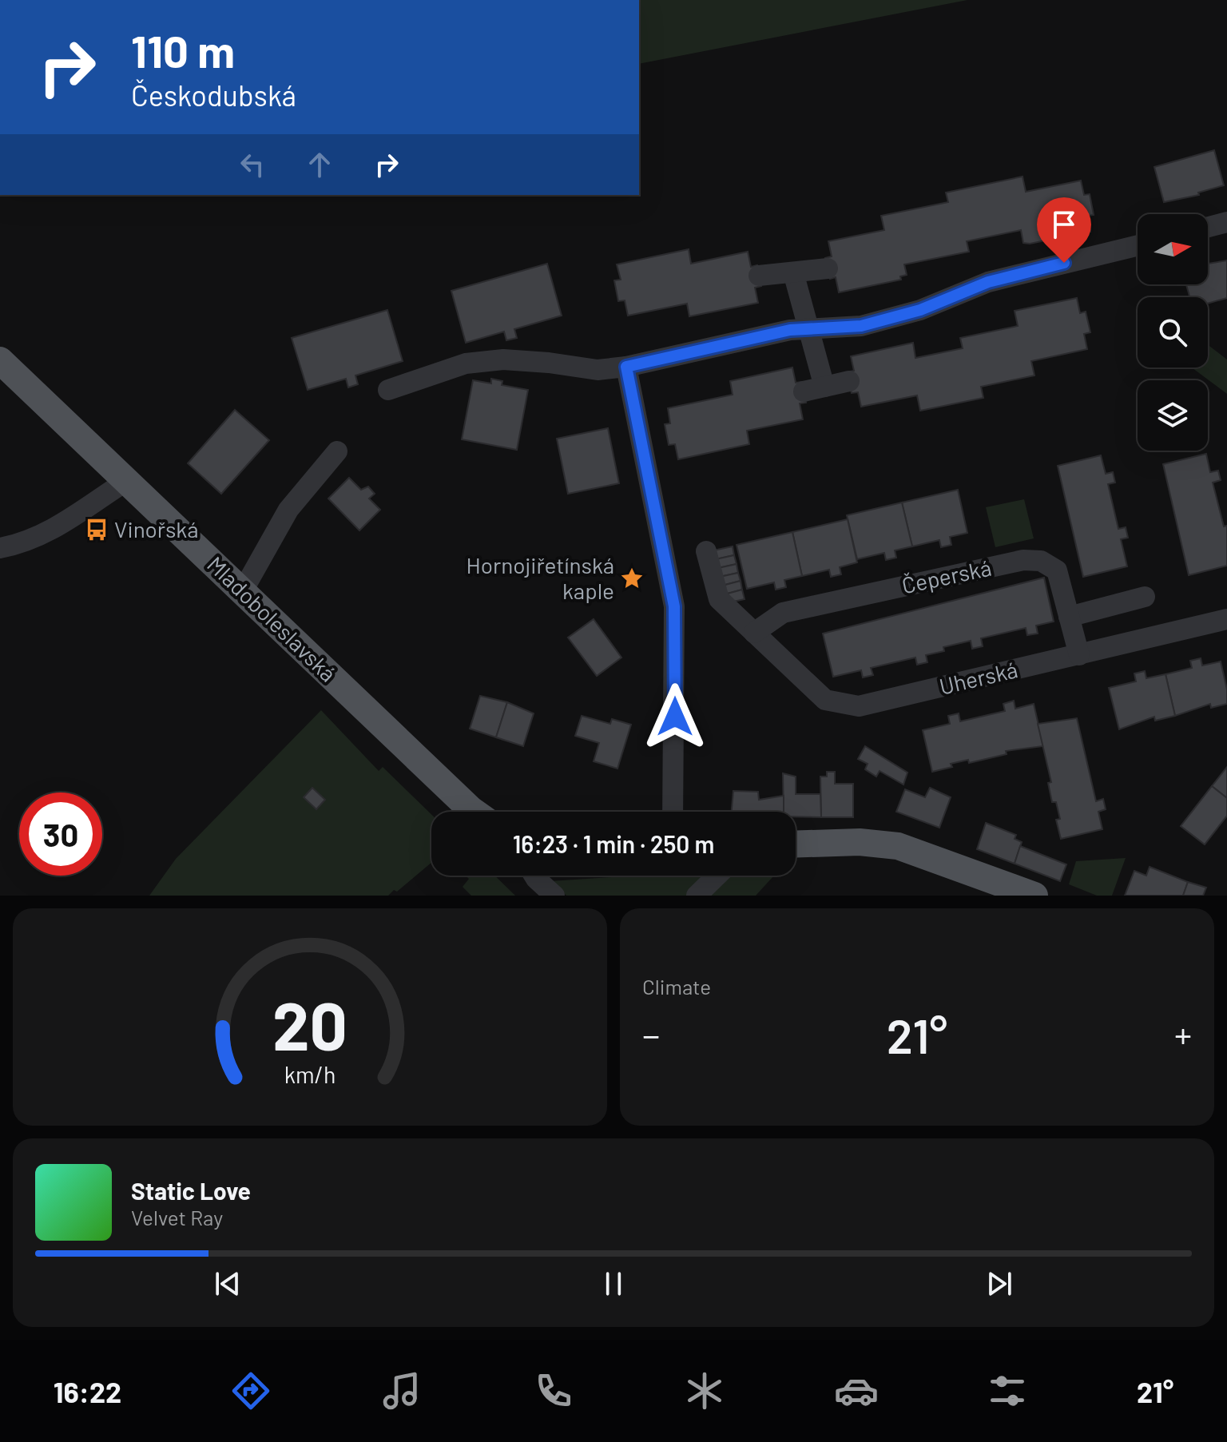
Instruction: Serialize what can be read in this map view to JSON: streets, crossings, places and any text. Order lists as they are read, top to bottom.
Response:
{
  "streets": {
    "main road": ["Mladoboleslavská"],
    "street": ["Čeperská", "Uherská"]
  },
  "crossings": [
    ["Čeperská", "Uherská"]
  ],
  "places": {
    "bus stop": ["Vinořská"],
    "place": ["Hornojiřetínská kaple"]
  },
  "north": "right",
  "page": {
    "turn": ["110 m", "Českodubská"],
    "limit": "30",
    "trip": "16:23 · 1 min · 250 m",
    "tile": "Climate",
    "heat": ["−", "21°", "+"],
    "song": ["Static Love", "Velvet Ray"],
    "tabs": ["16:22", "21°"],
    "gauge": ["20", "km/h"]
  }
}
